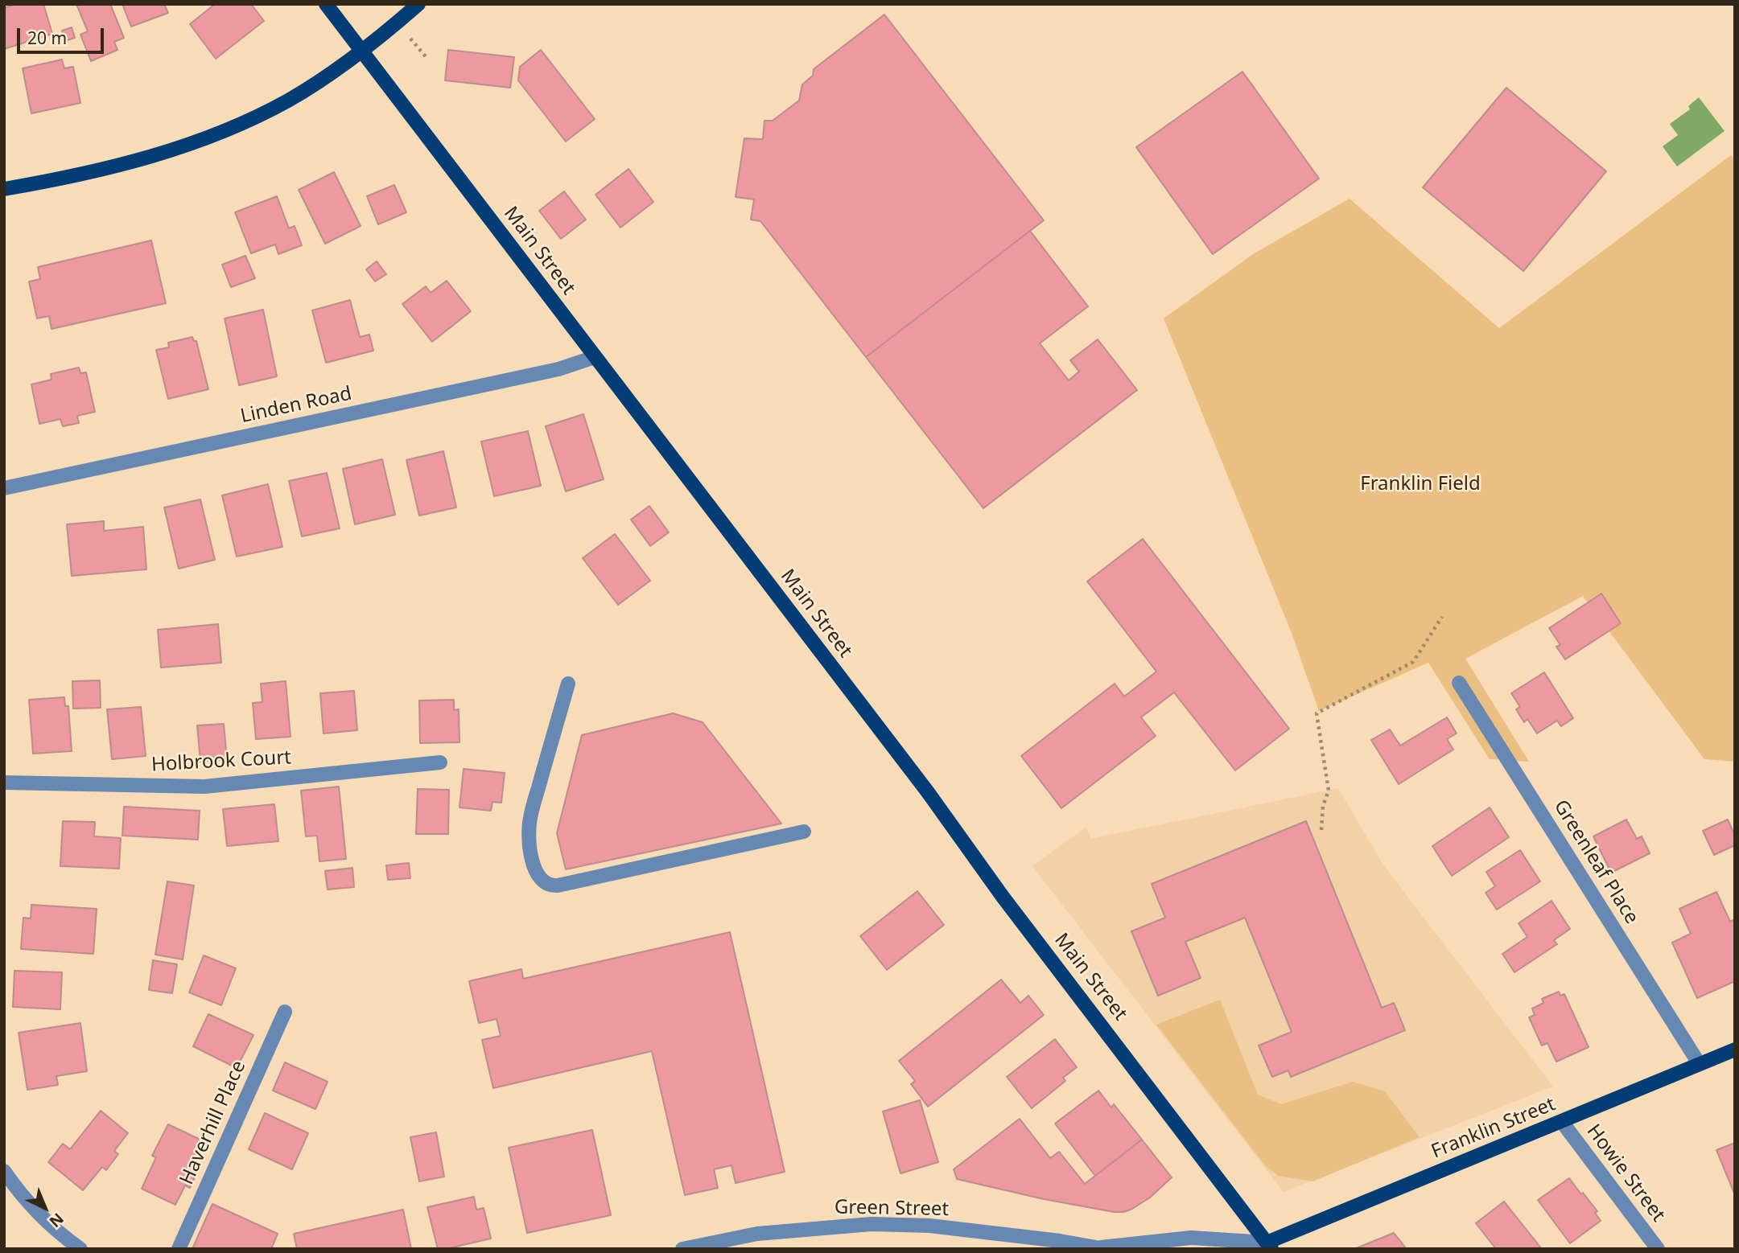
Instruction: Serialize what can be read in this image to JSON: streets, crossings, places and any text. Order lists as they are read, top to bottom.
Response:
{
  "streets": {
    "main road": ["Main Street", "Franklin Street"],
    "street": [
      "Linden Road",
      "Holbrook Court",
      "Greenleaf Place",
      "Haverhill Place",
      "Howie Street",
      "Green Street"
    ]
  },
  "crossings": [
    ["Main Street", "Linden Road"],
    ["Main Street", "Franklin Street"],
    ["Main Street", "Green Street"],
    ["Greenleaf Place", "Franklin Street"],
    ["Franklin Street", "Howie Street"],
    ["Franklin Street", "Green Street"]
  ],
  "parks": ["Franklin Field"],
  "scale_bar": "20 m",
  "north": "bottom right"
}
